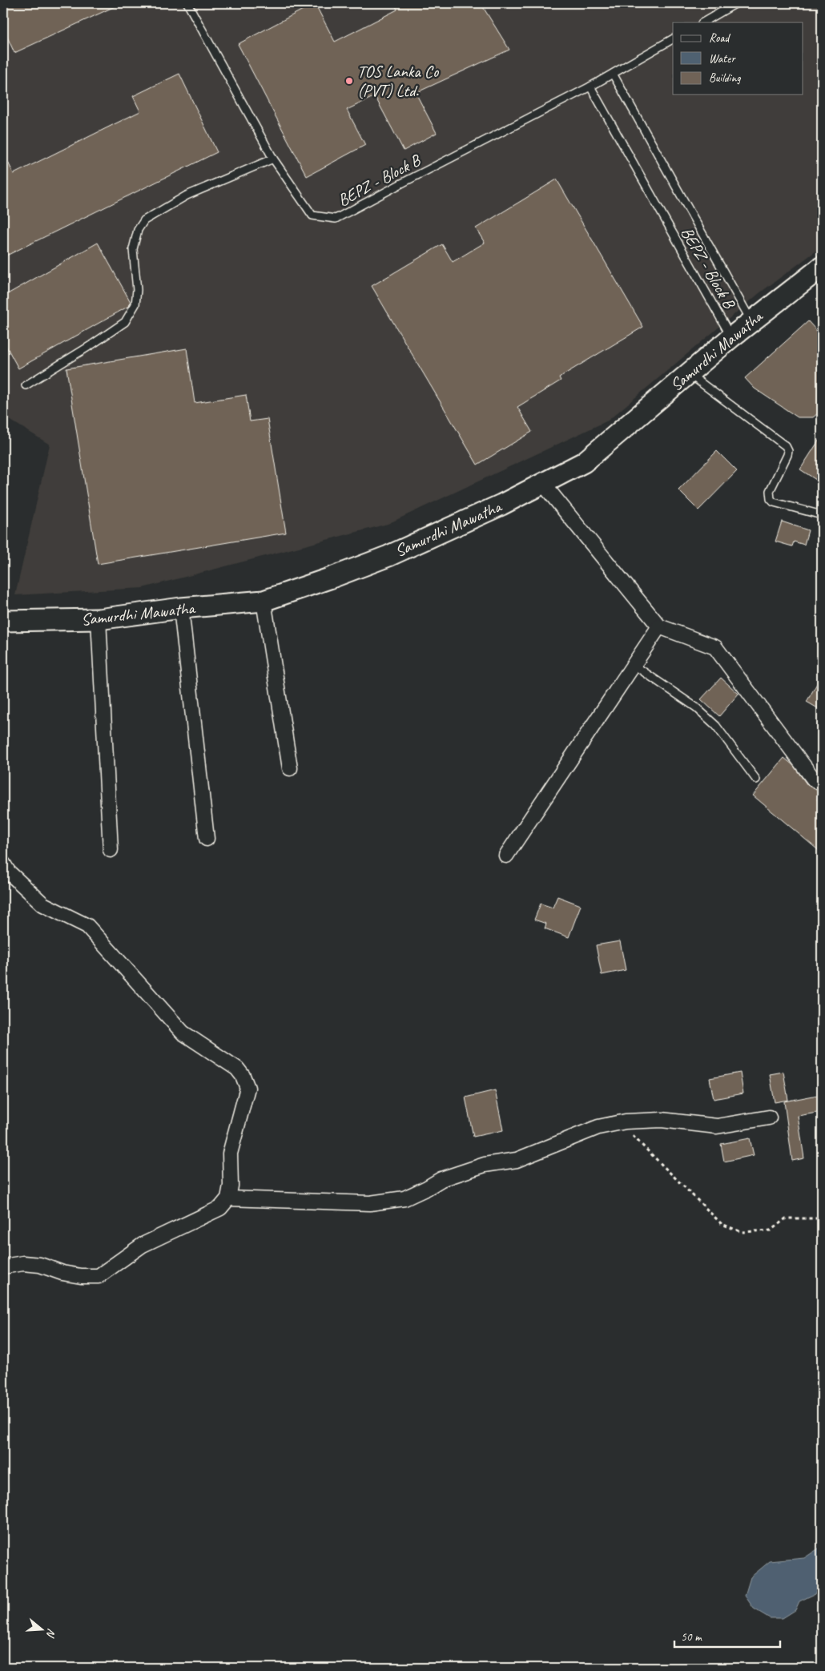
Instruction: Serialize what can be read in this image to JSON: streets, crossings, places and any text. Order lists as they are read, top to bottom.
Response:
{
  "streets": {
    "main road": ["Samurdhi Mawatha"],
    "lane": ["BEPZ - Block B"]
  },
  "crossings": [
    ["BEPZ - Block B", "Samurdhi Mawatha"]
  ],
  "places": ["TOS Lanka Co (PVT) Ltd."],
  "legend": ["Road", "Water", "Building"],
  "scale_bar": "50 m",
  "north": "right"
}
